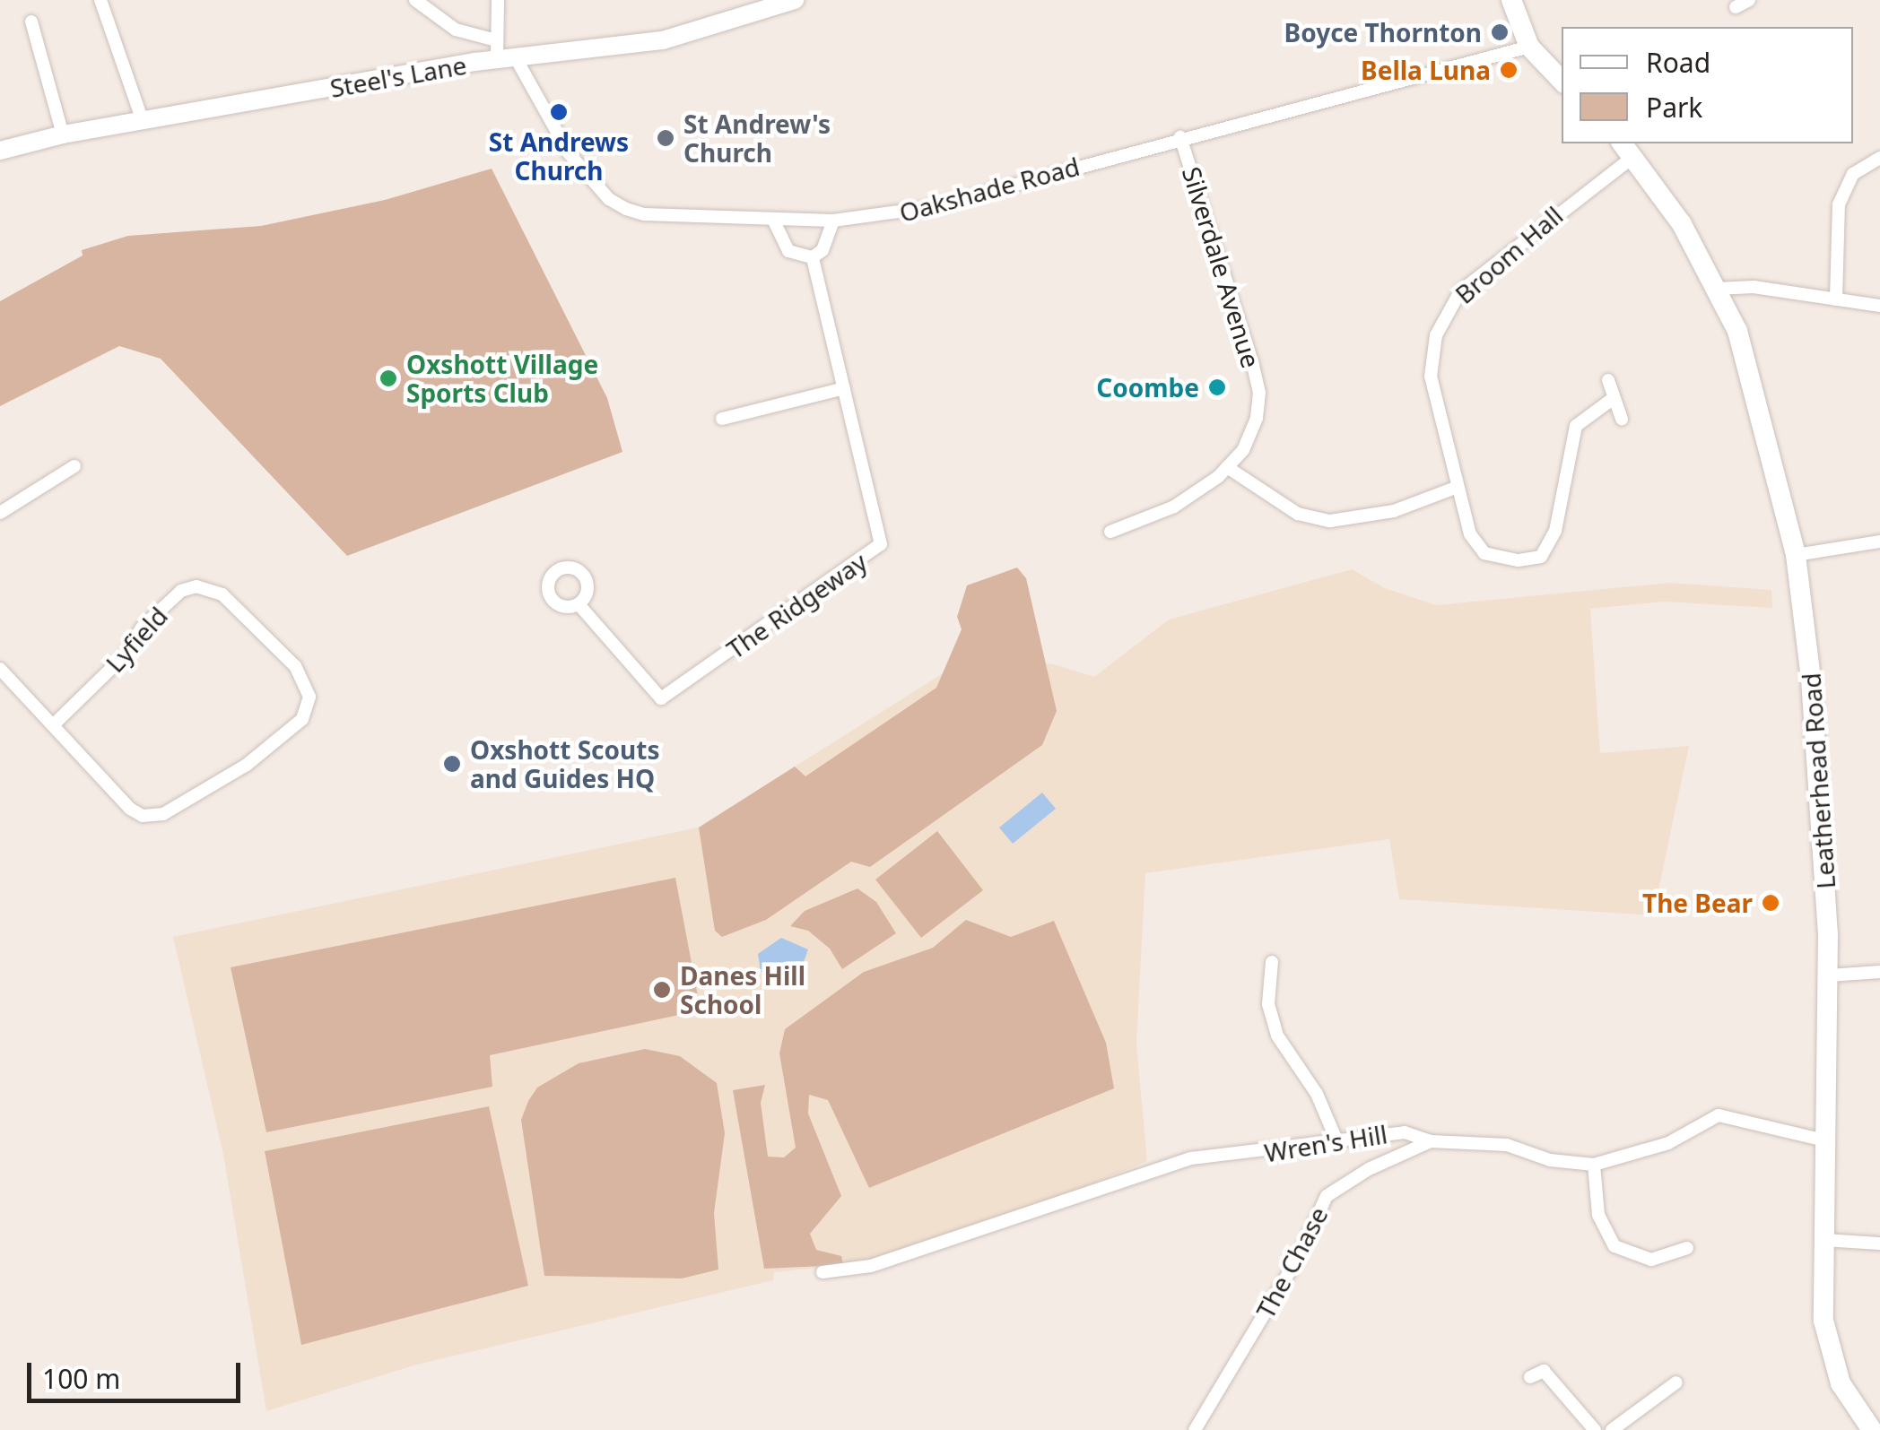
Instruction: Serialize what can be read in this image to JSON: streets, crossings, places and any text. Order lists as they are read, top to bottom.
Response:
{
  "streets": {
    "main road": ["Leatherhead Road"],
    "street": [
      "Steel's Lane",
      "Oakshade Road",
      "Broom Hall",
      "Silverdale Avenue",
      "The Ridgeway",
      "Lyfield",
      "Wren's Hill",
      "The Chase"
    ]
  },
  "crossings": [
    ["Steel's Lane", "Oakshade Road"],
    ["Oakshade Road", "Silverdale Avenue"],
    ["Broom Hall", "Leatherhead Road"],
    ["Leatherhead Road", "Wren's Hill"],
    ["Wren's Hill", "The Chase"]
  ],
  "places": [
    "Boyce Thornton",
    "Bella Luna",
    "St Andrews Church",
    "St Andrew's Church",
    "Oxshott Village Sports Club",
    "Coombe",
    "Oxshott Scouts and Guides HQ",
    "The Bear",
    "Danes Hill School"
  ],
  "legend": ["Road", "Park"],
  "scale_bar": "100 m"
}
